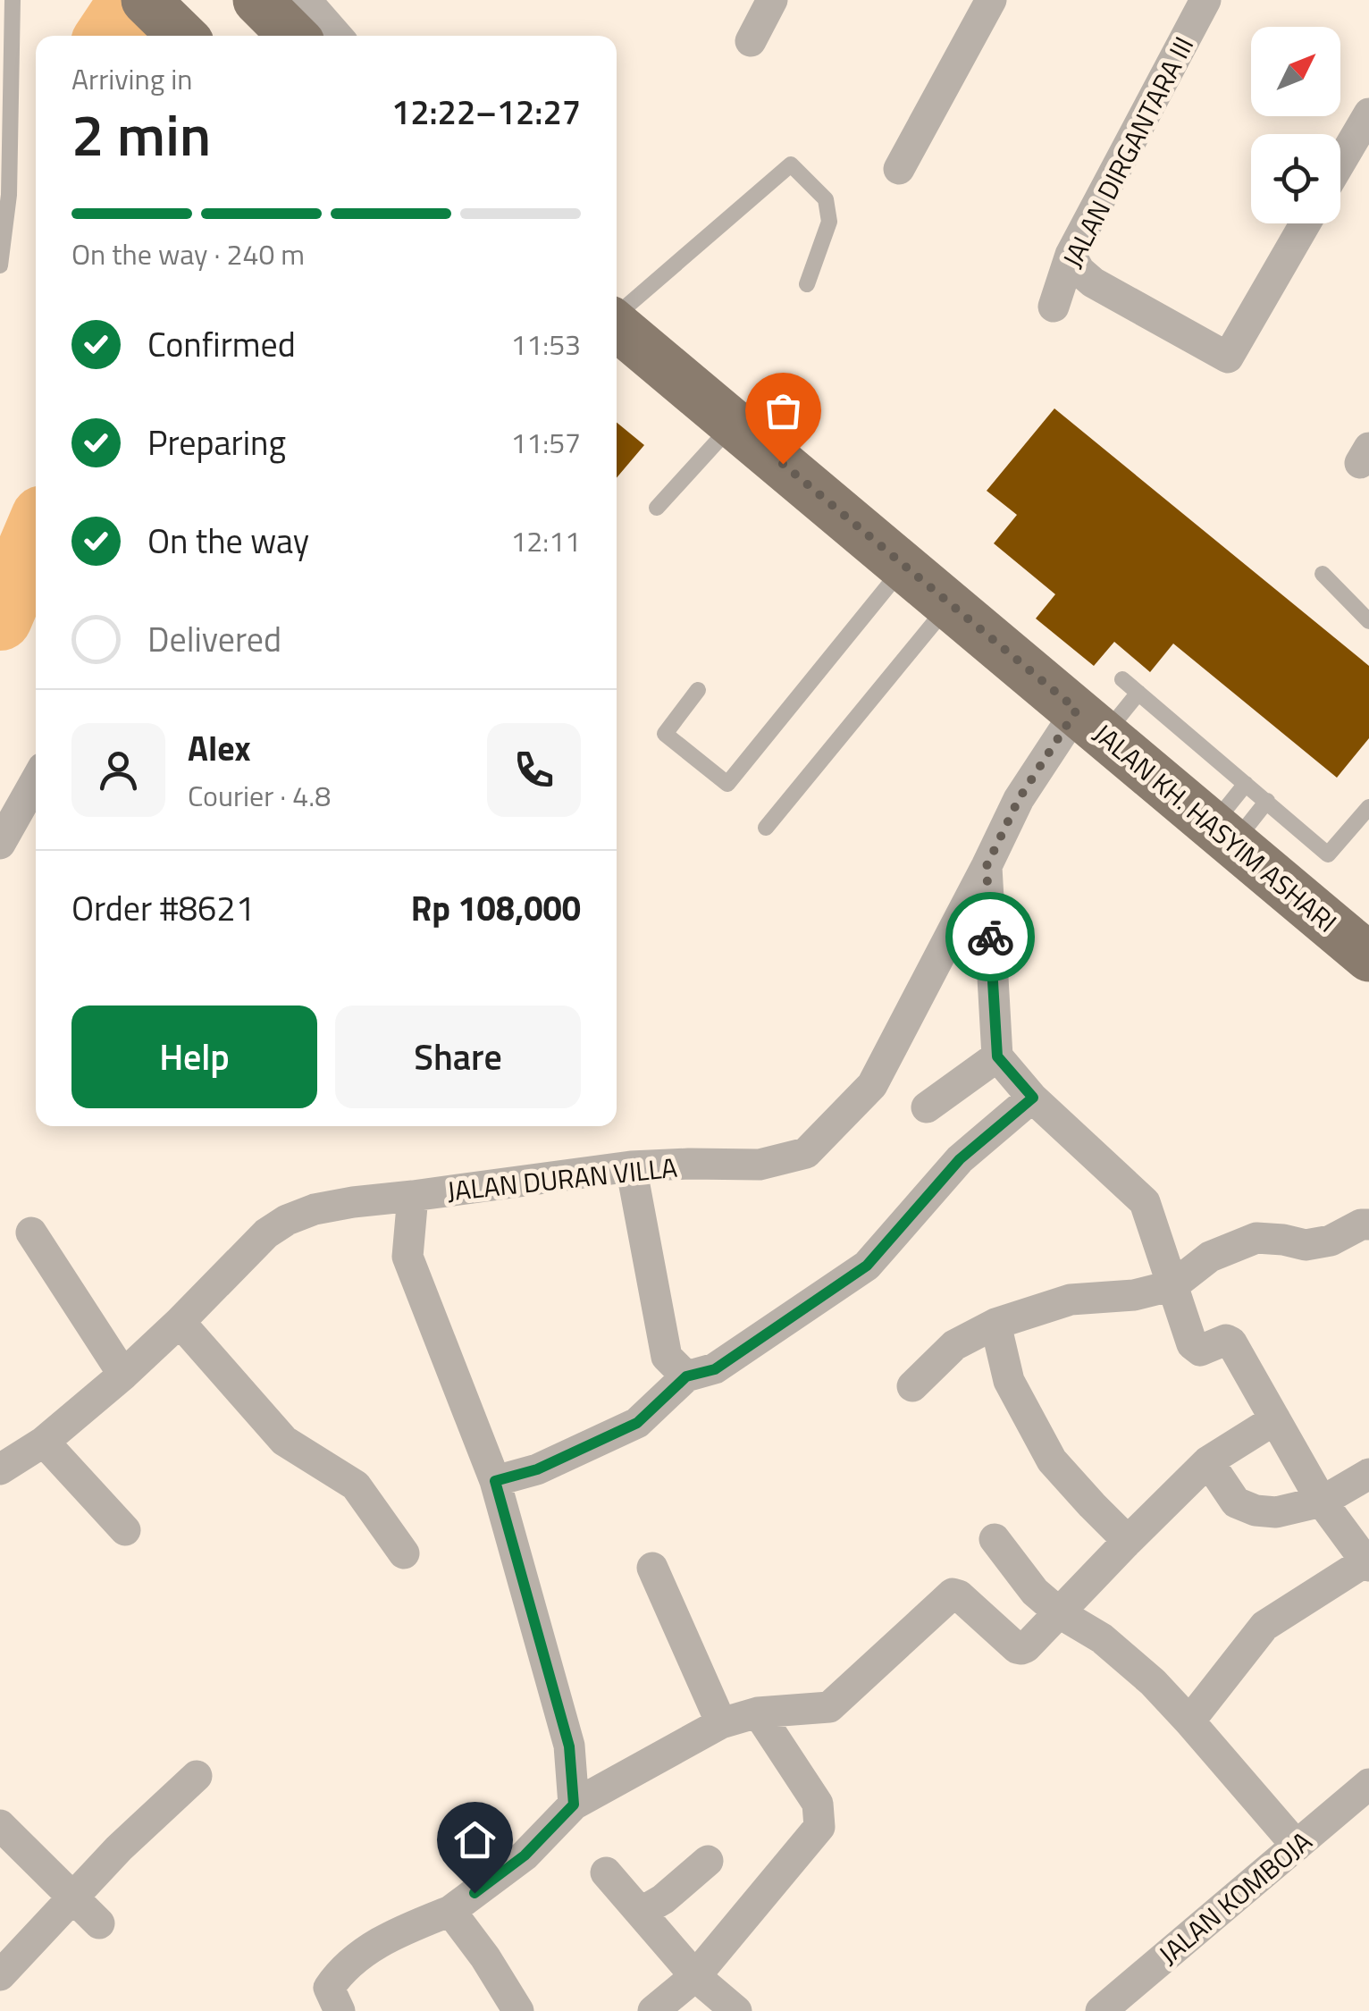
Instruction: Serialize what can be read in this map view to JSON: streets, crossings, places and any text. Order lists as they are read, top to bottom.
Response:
{
  "streets": {
    "main road": ["JALAN KH. HASYIM ASHARI"],
    "street": ["JALAN DIRGANTARA III", "JALAN DURAN VILLA", "JALAN KOMBOJA"]
  },
  "crossings": [
    ["JALAN KH. HASYIM ASHARI", "JALAN DURAN VILLA"]
  ],
  "north": "top right",
  "page": {
    "heading": ["2 min", "Arriving in", "12:22–12:27"],
    "panel": [
      "Alex",
      "Courier · 4.8",
      "Order #8621",
      "Rp 108,000"
    ],
    "bar": "On the way · 240 m",
    "list": [
      ["Confirmed", "11:53"],
      ["Preparing", "11:57"],
      ["On the way", "12:11"],
      "Delivered"
    ],
    "buttons": ["Help", "Share"]
  }
}
